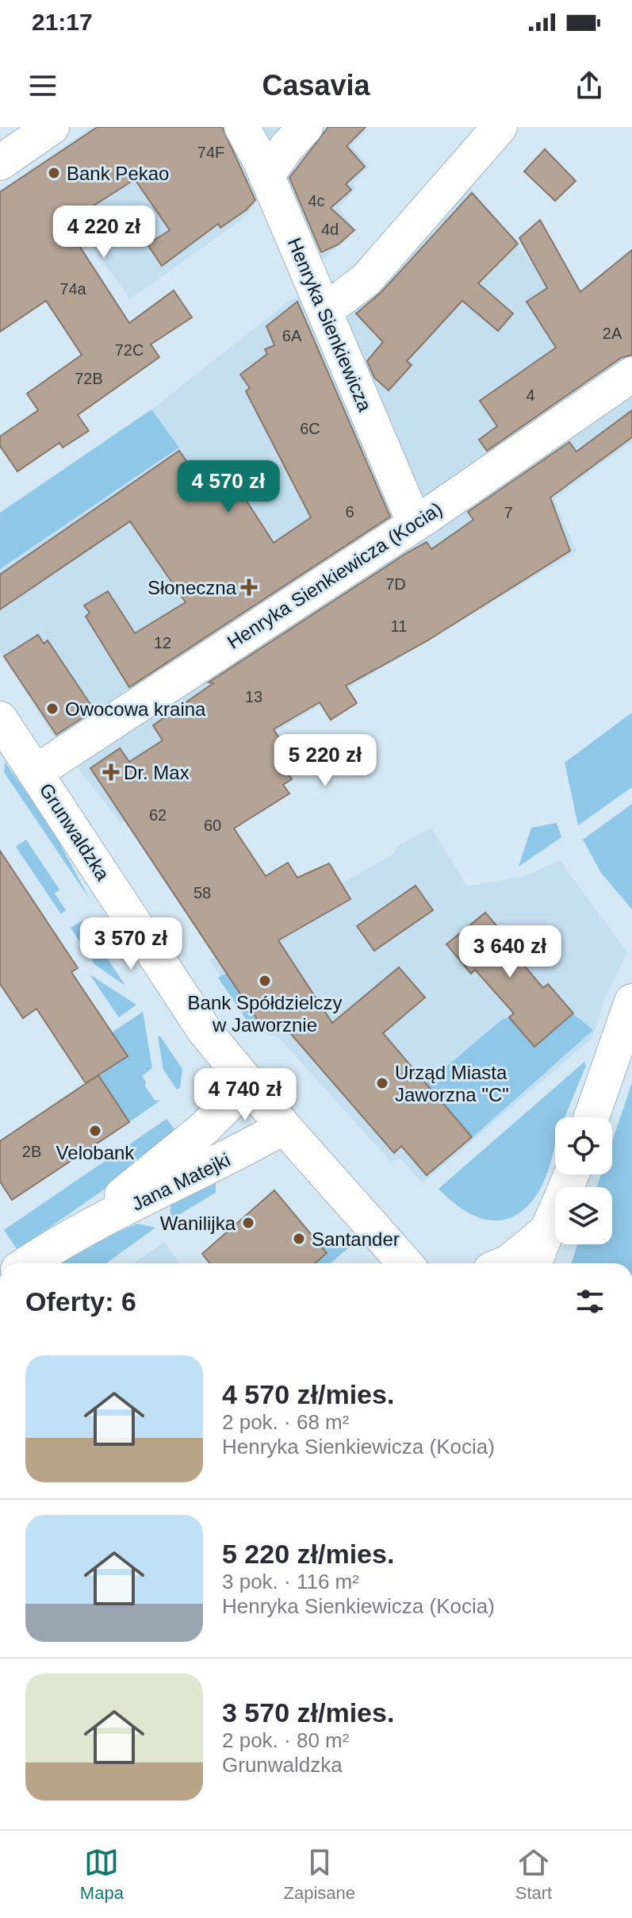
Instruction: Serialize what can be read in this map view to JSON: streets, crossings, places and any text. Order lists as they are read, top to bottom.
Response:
{
  "streets": {
    "street": [
      "Henryka Sienkiewicza",
      "Henryka Sienkiewicza (Kocia)",
      "Grunwaldzka",
      "Jana Matejki"
    ]
  },
  "crossings": [
    ["Henryka Sienkiewicza", "Henryka Sienkiewicza (Kocia)"],
    ["Henryka Sienkiewicza (Kocia)", "Grunwaldzka"],
    ["Grunwaldzka", "Jana Matejki"]
  ],
  "places": {
    "other": [
      "Bank Pekao",
      "Owocowa kraina",
      "Bank Spółdzielczy w Jaworznie",
      "Urząd Miasta Jaworzna \"C\"",
      "Velobank",
      "Wanilijka",
      "Santander"
    ],
    "health": ["Słoneczna", "Dr. Max"]
  },
  "house_numbers": [
    "74F",
    "4c",
    "4d",
    "74a",
    "2A",
    "6A",
    "72C",
    "72B",
    "4",
    "6C",
    "6",
    "7",
    "7D",
    "11",
    "12",
    "13",
    "62",
    "60",
    "58",
    "2B"
  ],
  "page": {
    "status": "21:17",
    "header": "Casavia",
    "price": [
      "4 220 zł",
      "4 570 zł",
      "5 220 zł",
      "3 570 zł",
      "3 640 zł",
      "4 740 zł"
    ],
    "heading": "Oferty: 6",
    "list": [
      {
        "name": "4 570 zł/mies.",
        "note": "2 pok. · 68 m² · Henryka Sienkiewicza (Kocia)"
      },
      {
        "name": "5 220 zł/mies.",
        "note": "3 pok. · 116 m² · Henryka Sienkiewicza (Kocia)"
      },
      {
        "name": "3 570 zł/mies.",
        "note": "2 pok. · 80 m² · Grunwaldzka"
      }
    ],
    "tabs": ["Mapa", "Zapisane", "Start"]
  }
}
